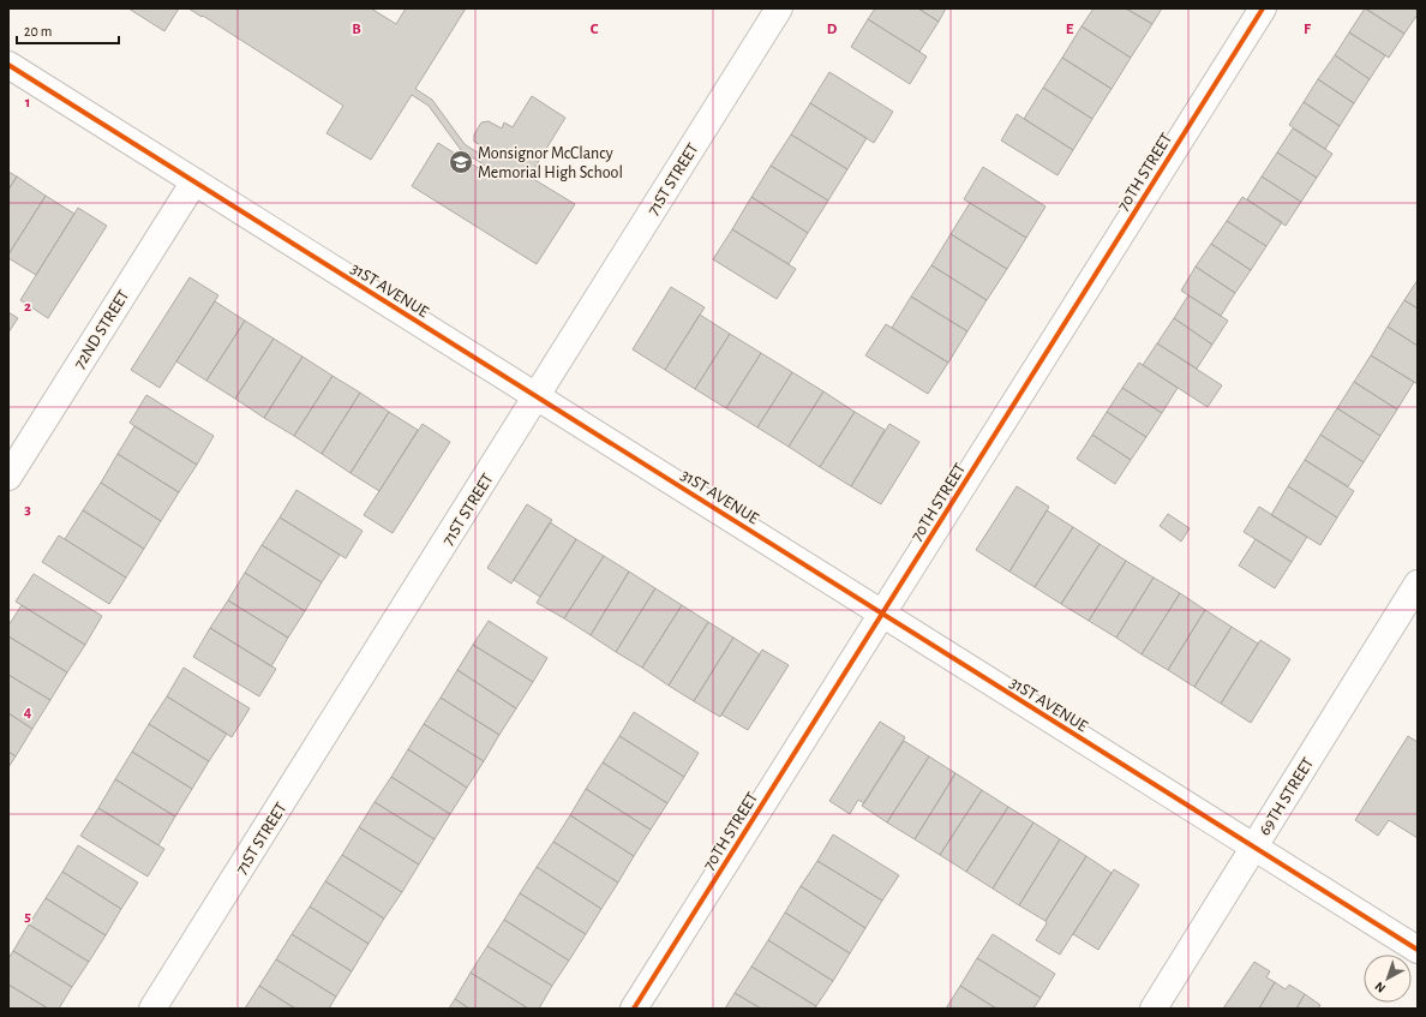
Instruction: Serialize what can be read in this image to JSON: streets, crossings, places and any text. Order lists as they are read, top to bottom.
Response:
{
  "streets": {
    "street": [
      "70TH STREET",
      "71ST STREET",
      "31ST AVENUE",
      "72ND STREET",
      "69TH STREET"
    ]
  },
  "crossings": [
    ["70TH STREET", "31ST AVENUE"],
    ["71ST STREET", "31ST AVENUE"],
    ["31ST AVENUE", "72ND STREET"],
    ["31ST AVENUE", "69TH STREET"]
  ],
  "places": {
    "school or university": ["Monsignor McClancy Memorial High School"]
  },
  "scale_bar": "20 m",
  "north": "bottom left",
  "grid": {
    "columns": [
      "B",
      "C",
      "D",
      "E",
      "F"
    ],
    "rows": [
      "1",
      "2",
      "3",
      "4",
      "5"
    ]
  }
}
